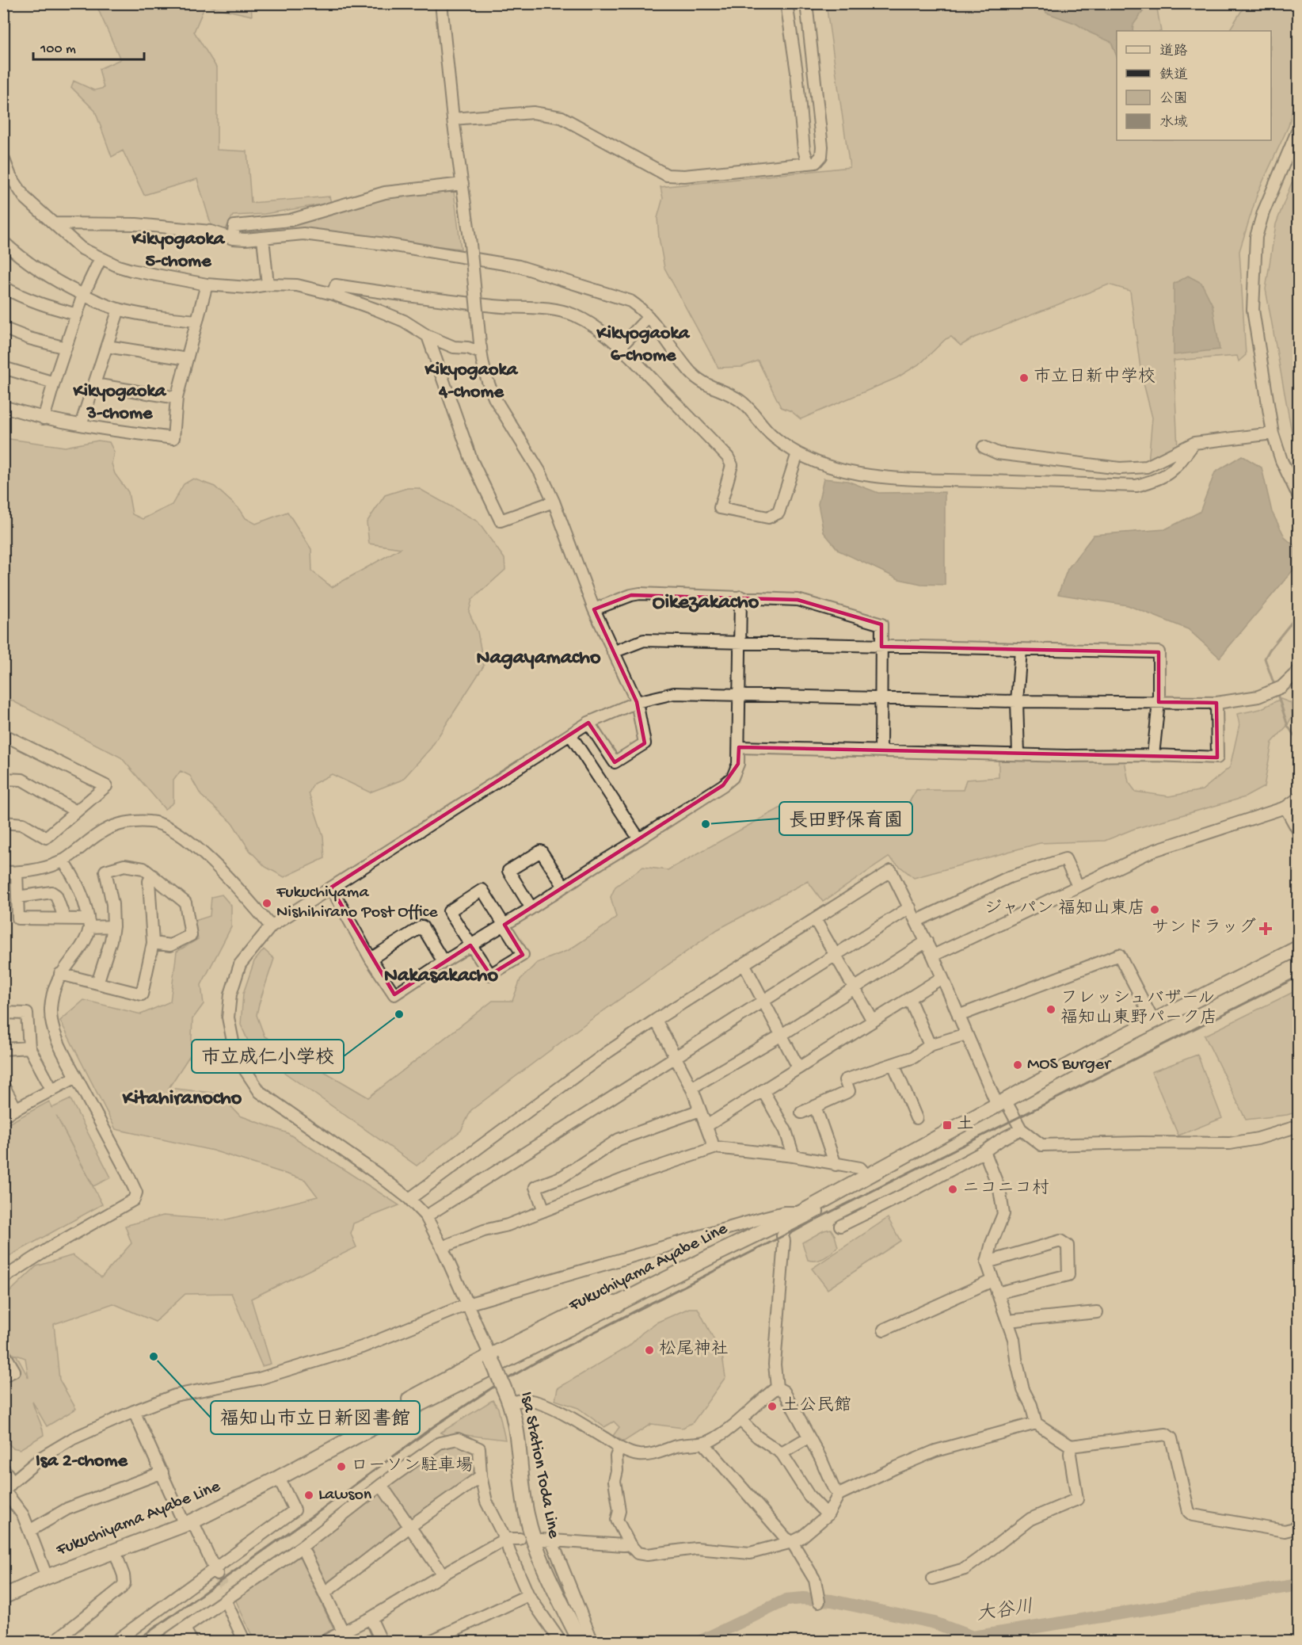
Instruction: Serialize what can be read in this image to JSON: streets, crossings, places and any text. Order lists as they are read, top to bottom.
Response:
{
  "streets": {
    "main road": ["Fukuchiyama Ayabe Line", "Isa Station Toda Line"]
  },
  "districts": [
    "Kikyogaoka 5-chome",
    "Kikyogaoka 6-chome",
    "Kikyogaoka 4-chome",
    "Kikyogaoka 3-chome",
    "Oikezakacho",
    "Nagayamacho",
    "Nakasakacho",
    "Kitahiranocho",
    "Isa 2-chome"
  ],
  "water": ["大谷川"],
  "places": {
    "other": [
      "市立日新中学校",
      "長田野保育園",
      "Fukuchiyama Nishihirano Post Office",
      "ジャパン 福知山東店",
      "フレッシュバザール 福知山東野パーク店",
      "市立成仁小学校",
      "MOS Burger",
      "ニコニコ村",
      "松尾神社",
      "福知山市立日新図書館",
      "土公民館",
      "ローソン駐車場",
      "Lawson"
    ],
    "health": ["サンドラッグ"],
    "transit": ["土"]
  },
  "legend": [
    "道路",
    "鉄道",
    "公園",
    "水域"
  ],
  "scale_bar": "100 m"
}
